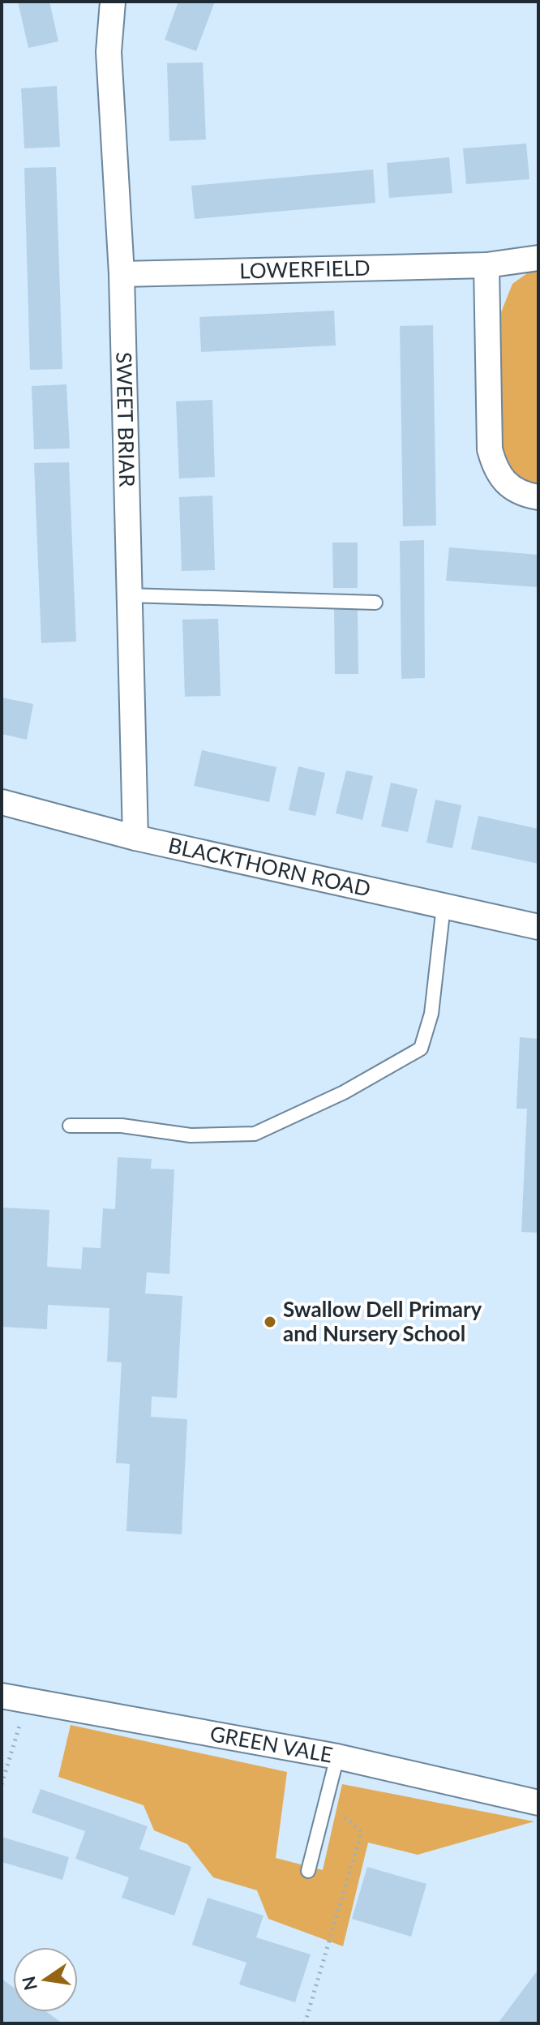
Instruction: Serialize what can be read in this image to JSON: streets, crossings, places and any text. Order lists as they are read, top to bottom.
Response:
{
  "streets": {
    "street": [
      "LOWERFIELD",
      "SWEET BRIAR",
      "BLACKTHORN ROAD",
      "GREEN VALE"
    ]
  },
  "crossings": [
    ["LOWERFIELD", "SWEET BRIAR"],
    ["SWEET BRIAR", "BLACKTHORN ROAD"]
  ],
  "places": ["Swallow Dell Primary and Nursery School"],
  "north": "left"
}
